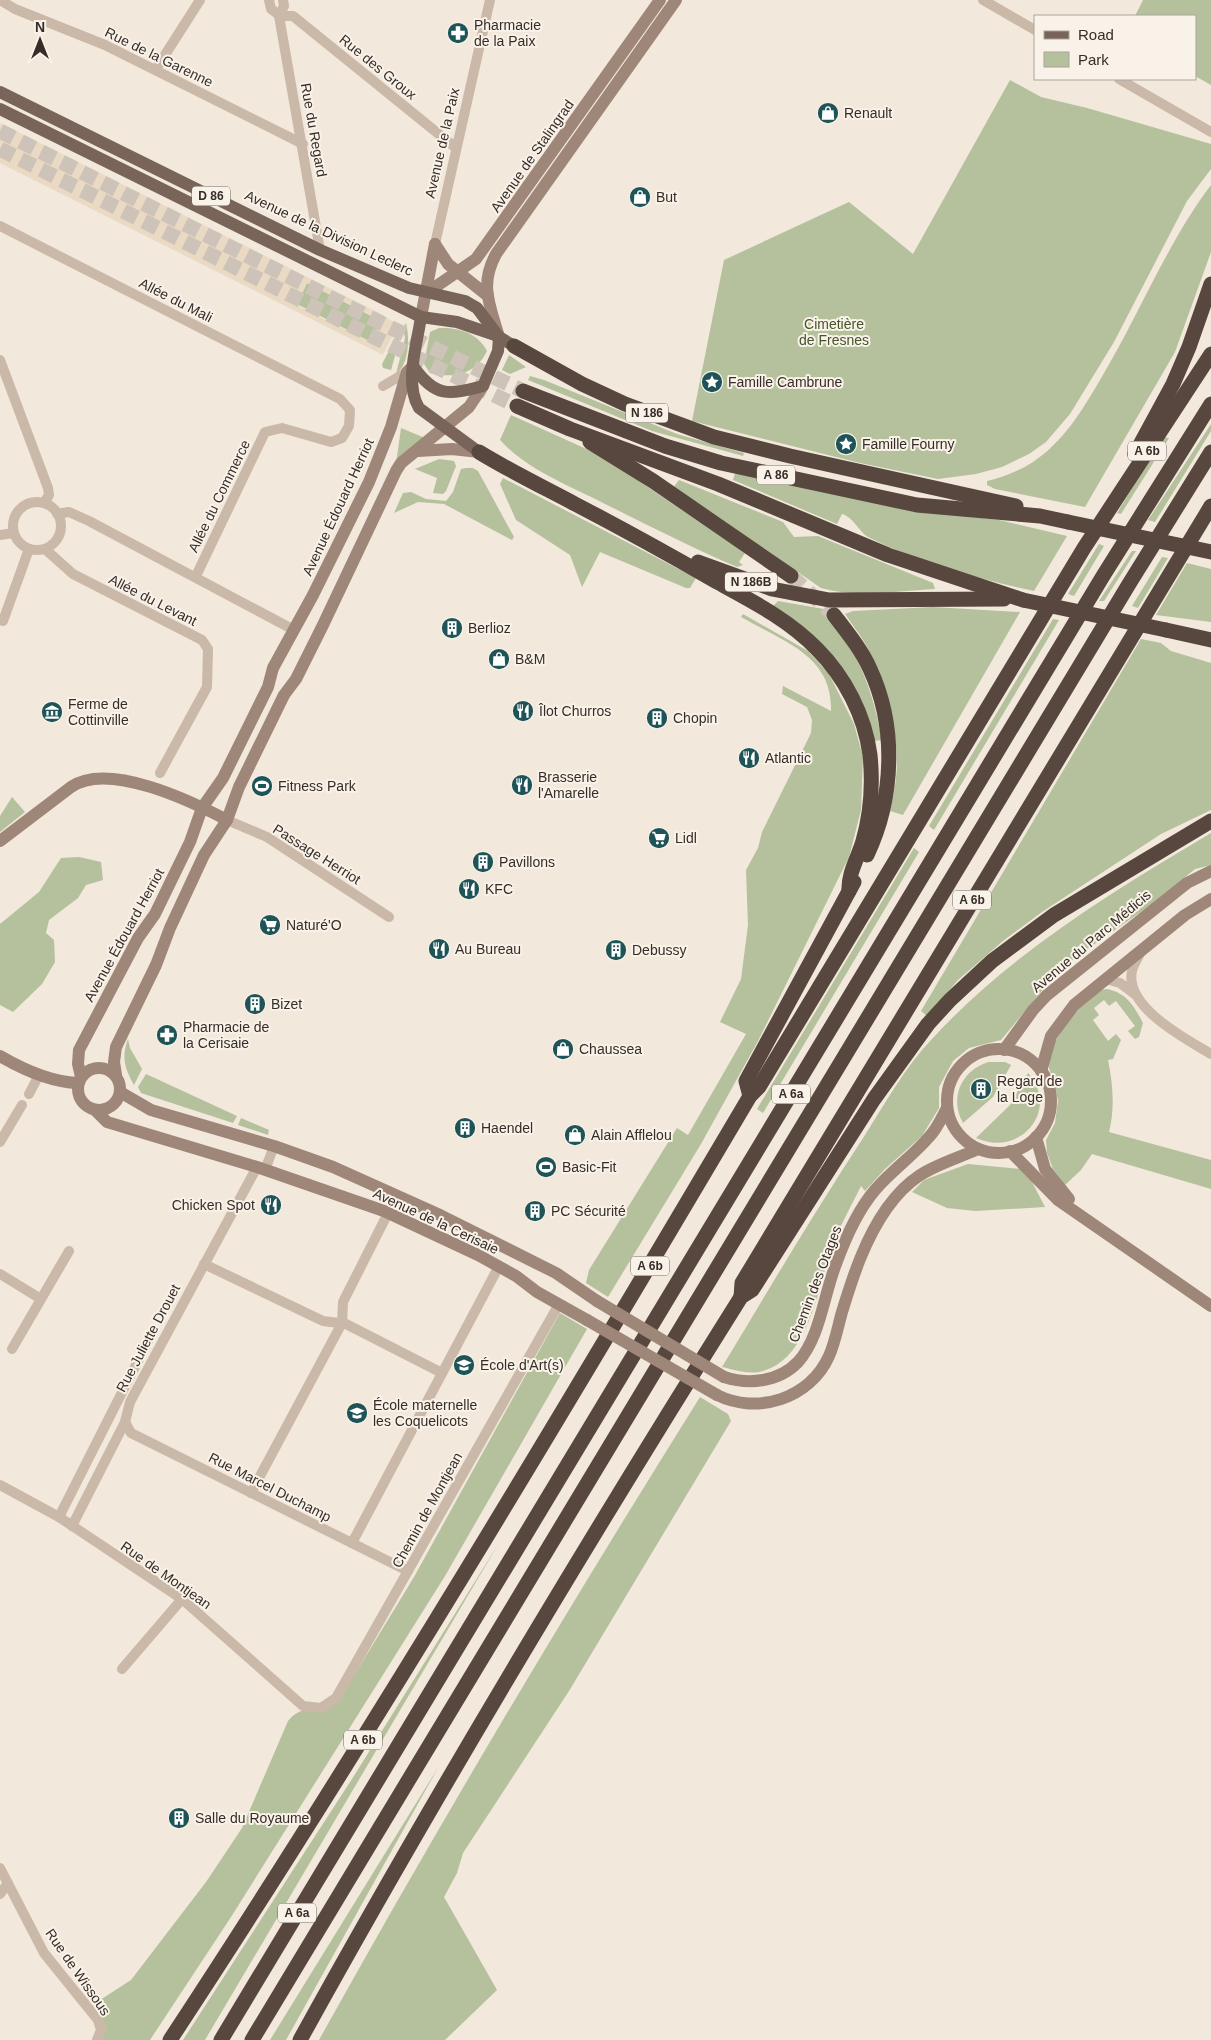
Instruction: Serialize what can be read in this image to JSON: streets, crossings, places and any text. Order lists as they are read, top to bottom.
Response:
{
  "streets": {
    "highway": [
      "Avenue de la Division Leclerc",
      "N 186",
      "A 6b",
      "A 86",
      "N 186B",
      "A 6a"
    ],
    "main road": ["D 86"],
    "street": [
      "Rue de la Garenne",
      "Rue des Groux",
      "Rue du Regard",
      "Avenue de la Paix",
      "Avenue de Stalingrad",
      "Allée du Mali",
      "Allée du Commerce",
      "Avenue Édouard Herriot",
      "Allée du Levant",
      "Passage Herriot",
      "Avenue du Parc Médicis",
      "Avenue de la Cerisaie",
      "Chemin des Otages",
      "Rue Juliette Drouet",
      "Rue Marcel Duchamp",
      "Chemin de Montjean",
      "Rue de Montjean",
      "Rue de Wissous"
    ]
  },
  "crossings": [
    ["Rue de la Garenne", "Rue du Regard"],
    ["Rue des Groux", "Rue du Regard"],
    ["Rue des Groux", "Avenue de la Paix"],
    ["Rue du Regard", "Avenue de la Division Leclerc"],
    ["Avenue de la Paix", "Avenue de Stalingrad"],
    ["Avenue de la Paix", "Avenue de la Division Leclerc"],
    ["Avenue de Stalingrad", "D 86"],
    ["Avenue de Stalingrad", "Avenue de la Division Leclerc"],
    ["Avenue de Stalingrad", "Avenue Édouard Herriot"],
    ["D 86", "Avenue de la Division Leclerc"],
    ["D 86", "Avenue Édouard Herriot"],
    ["Avenue de la Division Leclerc", "A 86"],
    ["Avenue de la Division Leclerc", "Avenue Édouard Herriot"],
    ["Allée du Mali", "Allée du Commerce"],
    ["A 86", "N 186B"],
    ["Avenue Édouard Herriot", "Avenue de la Cerisaie"],
    ["Avenue du Parc Médicis", "Avenue de la Cerisaie"],
    ["Avenue du Parc Médicis", "Chemin des Otages"],
    ["Avenue de la Cerisaie", "Chemin des Otages"],
    ["Avenue de la Cerisaie", "Rue Juliette Drouet"],
    ["Avenue de la Cerisaie", "Chemin de Montjean"],
    ["Rue Juliette Drouet", "Rue Marcel Duchamp"],
    ["Rue Juliette Drouet", "Rue de Montjean"],
    ["Rue Marcel Duchamp", "Chemin de Montjean"],
    ["Chemin de Montjean", "Rue de Montjean"]
  ],
  "parks": ["Cimetière de Fresnes"],
  "places": {
    "pharmacy": ["Pharmacie de la Paix", "Pharmacie de la Cerisaie"],
    "shop": [
      "Renault",
      "But",
      "B&M",
      "Chaussea",
      "Alain Afflelou"
    ],
    "place": ["Famille Cambrune", "Famille Fourny"],
    "building": [
      "Berlioz",
      "Chopin",
      "Pavillons",
      "Debussy",
      "Bizet",
      "Regard de la Loge",
      "Haendel",
      "PC Sécurité",
      "Salle du Royaume"
    ],
    "restaurant": [
      "Îlot Churros",
      "Atlantic",
      "Brasserie l'Amarelle",
      "KFC",
      "Au Bureau",
      "Chicken Spot"
    ],
    "museum": ["Ferme de Cottinville"],
    "sports": ["Fitness Park", "Basic-Fit"],
    "supermarket": ["Lidl", "Naturé'O"],
    "school or university": ["École d'Art(s)", "École maternelle les Coquelicots"]
  },
  "legend": ["Road", "Park"],
  "north": "top"
}
